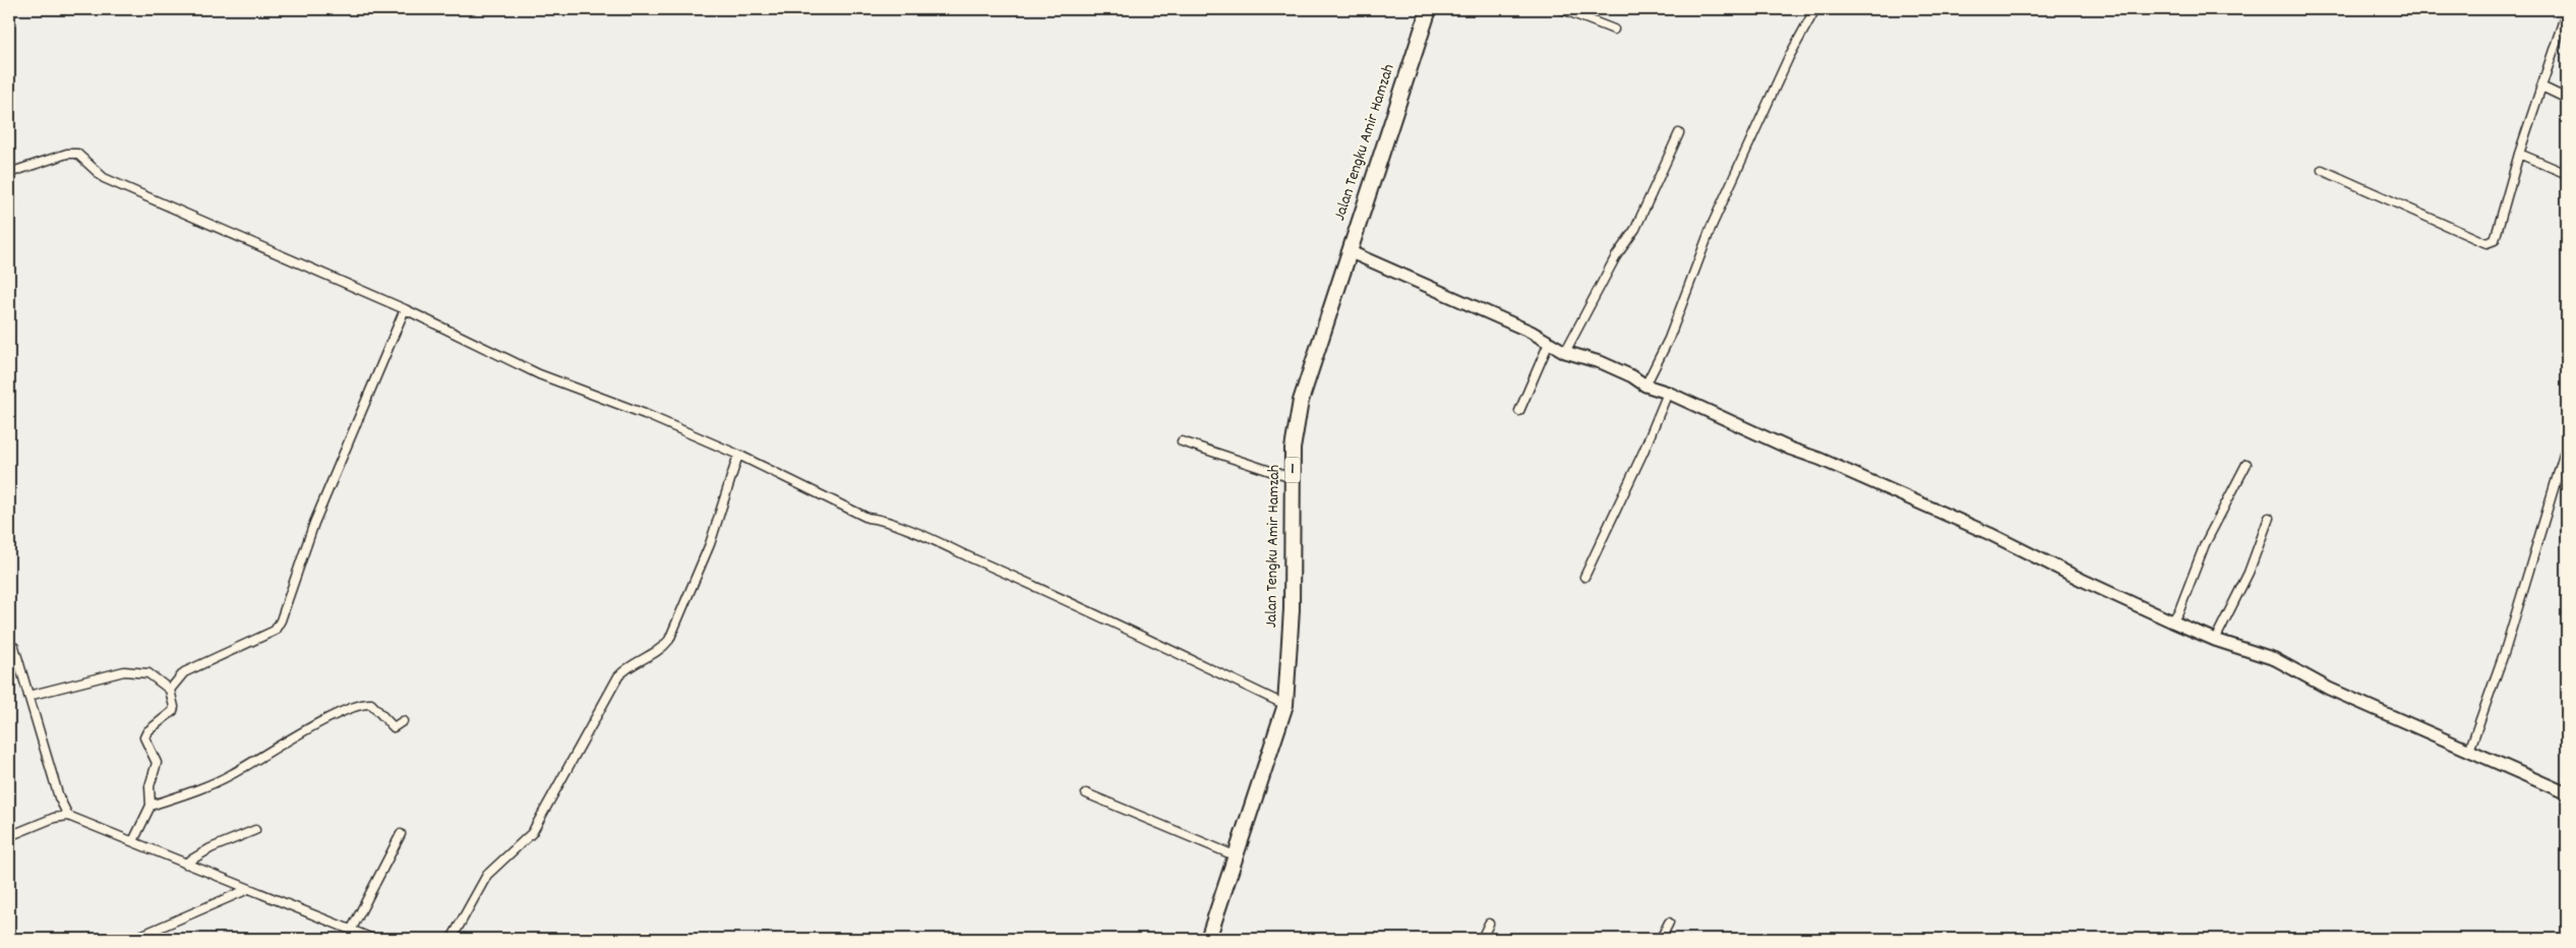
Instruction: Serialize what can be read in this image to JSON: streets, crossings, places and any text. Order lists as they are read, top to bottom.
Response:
{
  "streets": {
    "highway": ["Jalan Tengku Amir Hamzah", "1"]
  }
}
